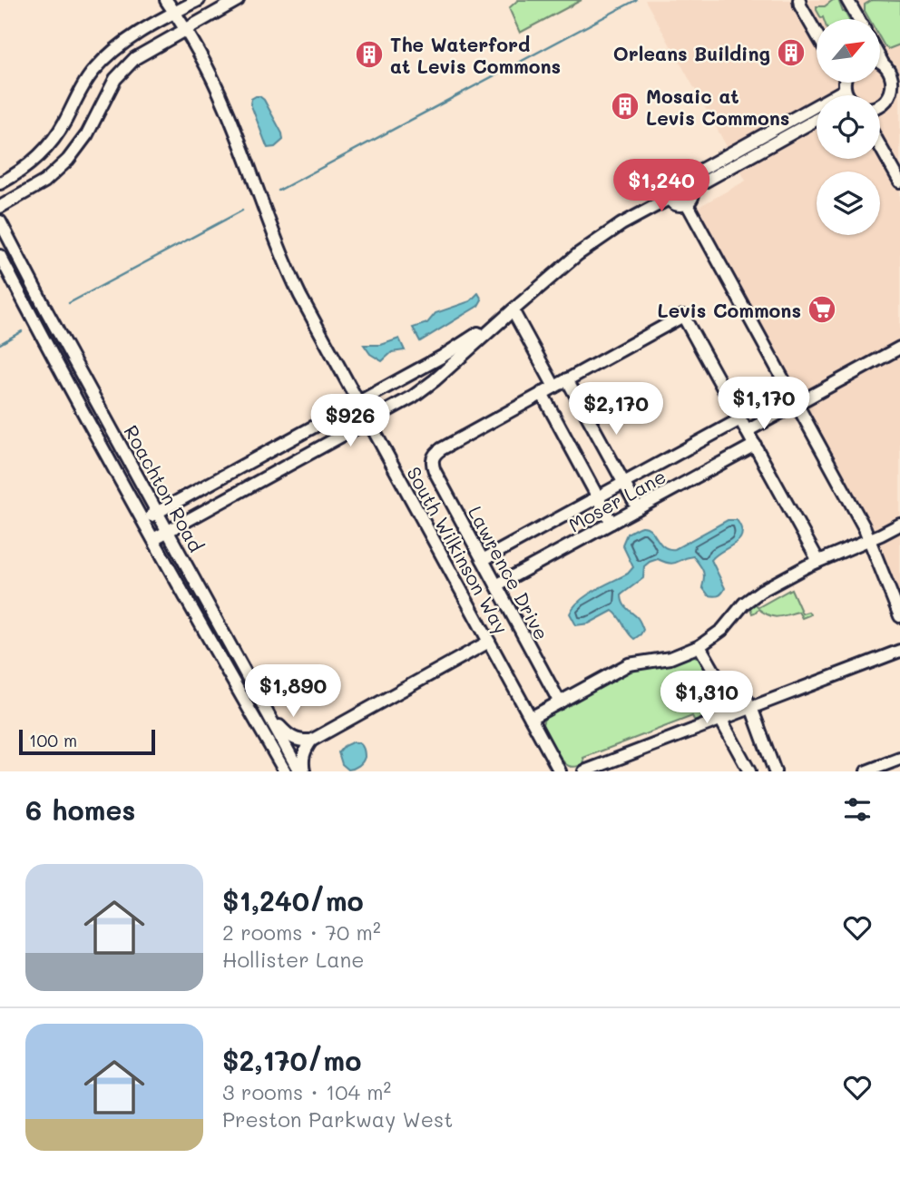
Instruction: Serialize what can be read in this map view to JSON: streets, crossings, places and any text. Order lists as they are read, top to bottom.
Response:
{
  "streets": {
    "street": [
      "Roachton Road",
      "Moser Lane",
      "South Wilkinson Way",
      "Lawrence Drive"
    ]
  },
  "crossings": [
    ["Moser Lane", "Lawrence Drive"]
  ],
  "places": {
    "building": ["Orleans Building", "The Waterford at Levis Commons", "Mosaic at Levis Commons"],
    "supermarket": ["Levis Commons"]
  },
  "scale_bar": "100 m",
  "north": "top right",
  "page": {
    "price": [
      "$1,240",
      "$1,170",
      "$2,170",
      "$926",
      "$1,890",
      "$1,310"
    ],
    "scale": "100 m",
    "heading": "6 homes",
    "list": [
      {
        "name": "$1,240/mo",
        "note": "2 rooms · 70 m² · Hollister Lane"
      },
      {
        "name": "$2,170/mo",
        "note": "3 rooms · 104 m² · Preston Parkway West"
      }
    ]
  }
}
